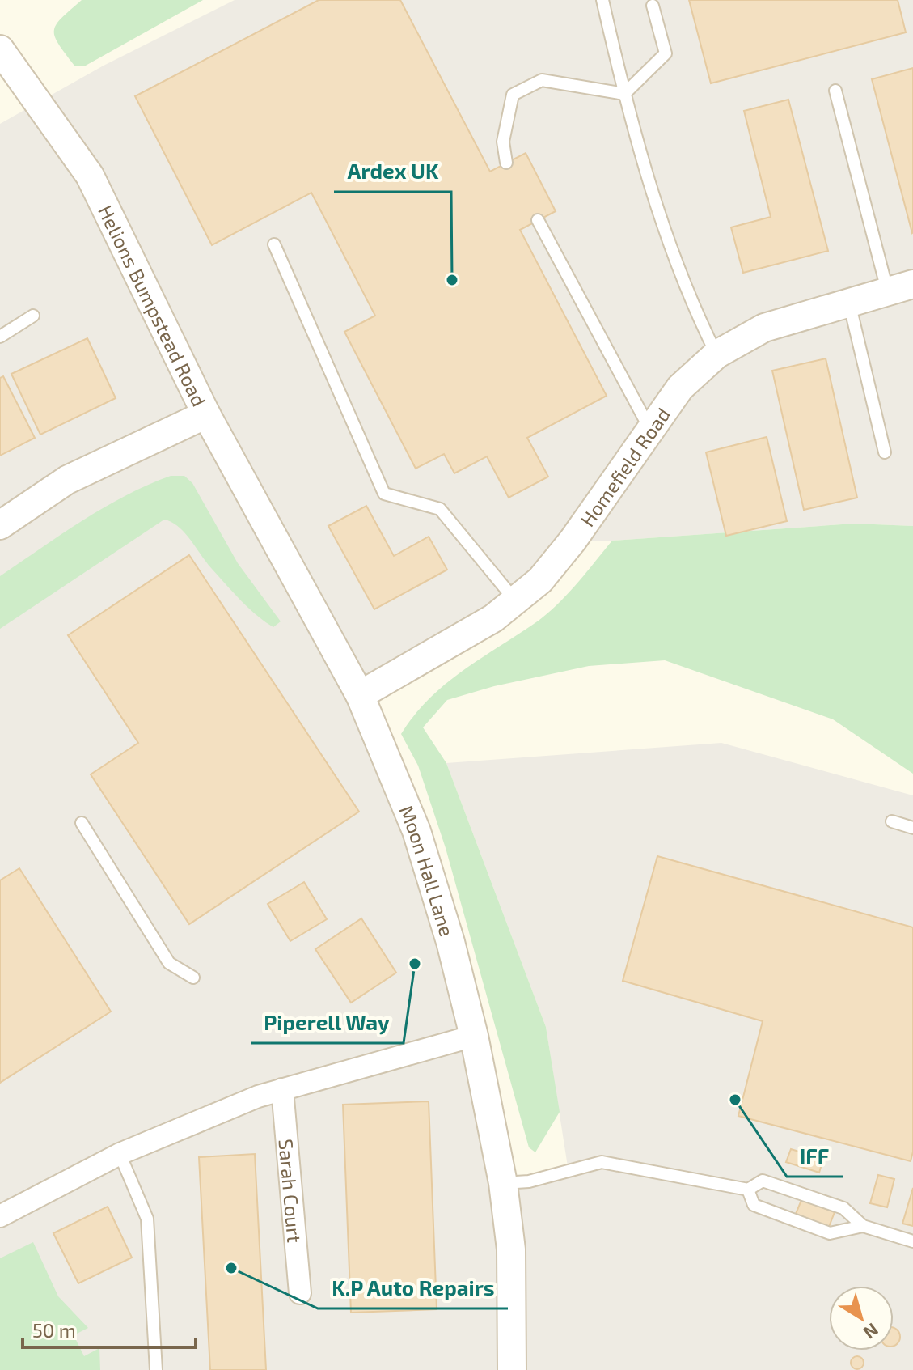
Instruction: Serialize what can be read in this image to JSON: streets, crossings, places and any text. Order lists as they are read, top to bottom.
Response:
{
  "streets": {
    "street": [
      "Helions Bumpstead Road",
      "Homefield Road",
      "Moon Hall Lane",
      "Sarah Court"
    ]
  },
  "crossings": [
    ["Helions Bumpstead Road", "Moon Hall Lane"],
    ["Homefield Road", "Moon Hall Lane"]
  ],
  "places": [
    "Ardex UK",
    "Piperell Way",
    "IFF",
    "K.P Auto Repairs"
  ],
  "scale_bar": "50 m",
  "north": "bottom right"
}
